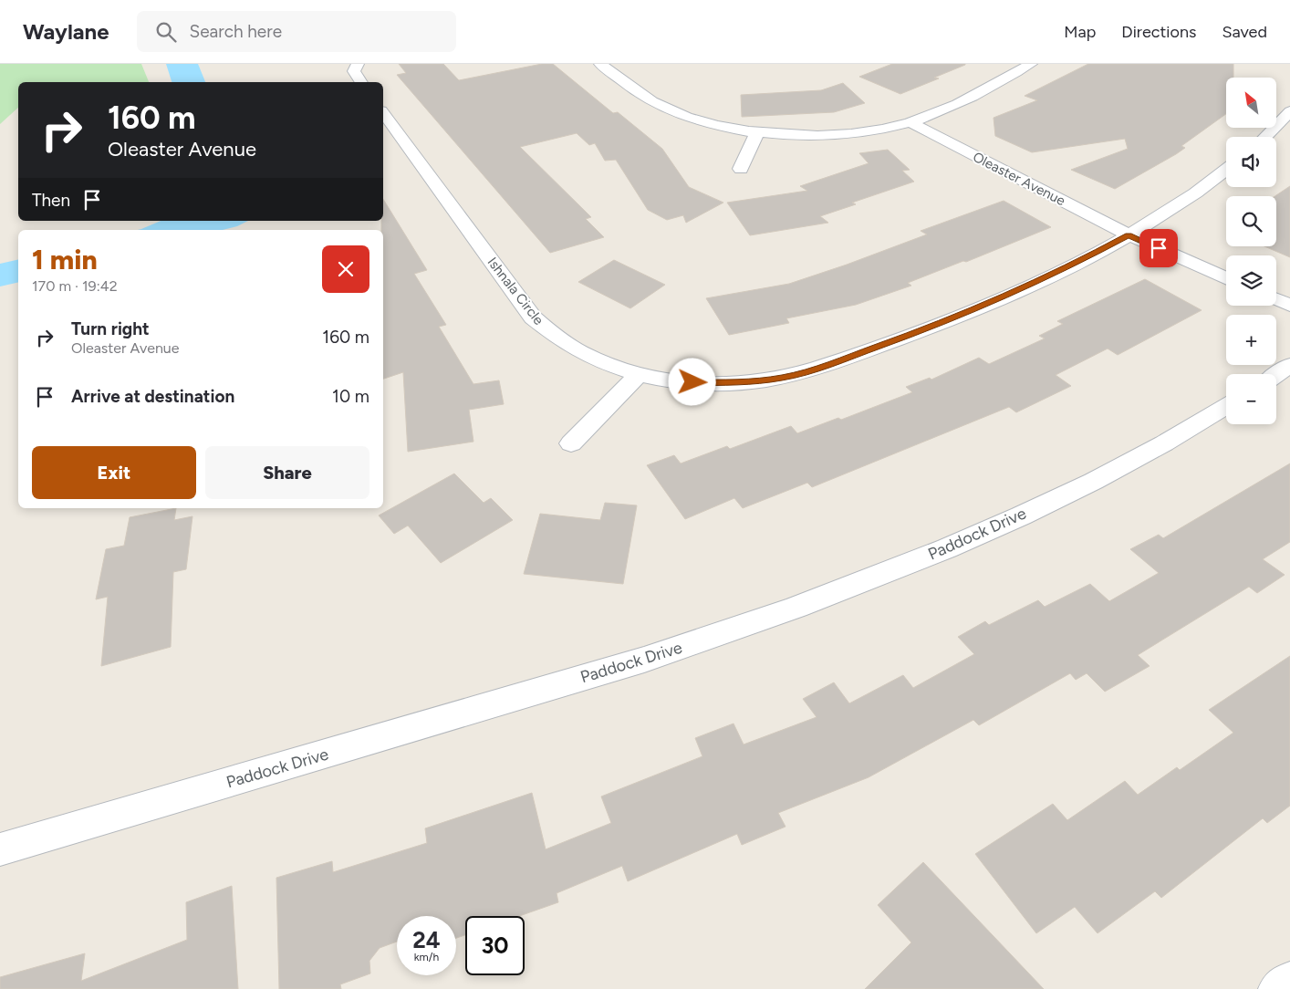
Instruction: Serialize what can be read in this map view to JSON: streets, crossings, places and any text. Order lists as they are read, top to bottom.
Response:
{
  "streets": {
    "street": ["Oleaster Avenue", "Ishnala Circle", "Paddock Drive"]
  },
  "crossings": [
    ["Oleaster Avenue", "Ishnala Circle"]
  ],
  "north": "top left",
  "page": {
    "header": "Waylane",
    "search": "Search here",
    "nav": ["Map", "Directions", "Saved"],
    "map_buttons": ["+", "−"],
    "turn": ["160 m", "Oleaster Avenue"],
    "then": "Then",
    "heading": ["1 min", "170 m · 19:42"],
    "list": [
      {
        "name": "Turn right",
        "note": "Oleaster Avenue",
        "value": "160 m"
      },
      {
        "name": "Arrive at destination",
        "value": "10 m"
      }
    ],
    "buttons": ["Exit", "Share"],
    "speed": "24 km/h",
    "limit": "30"
  }
}
